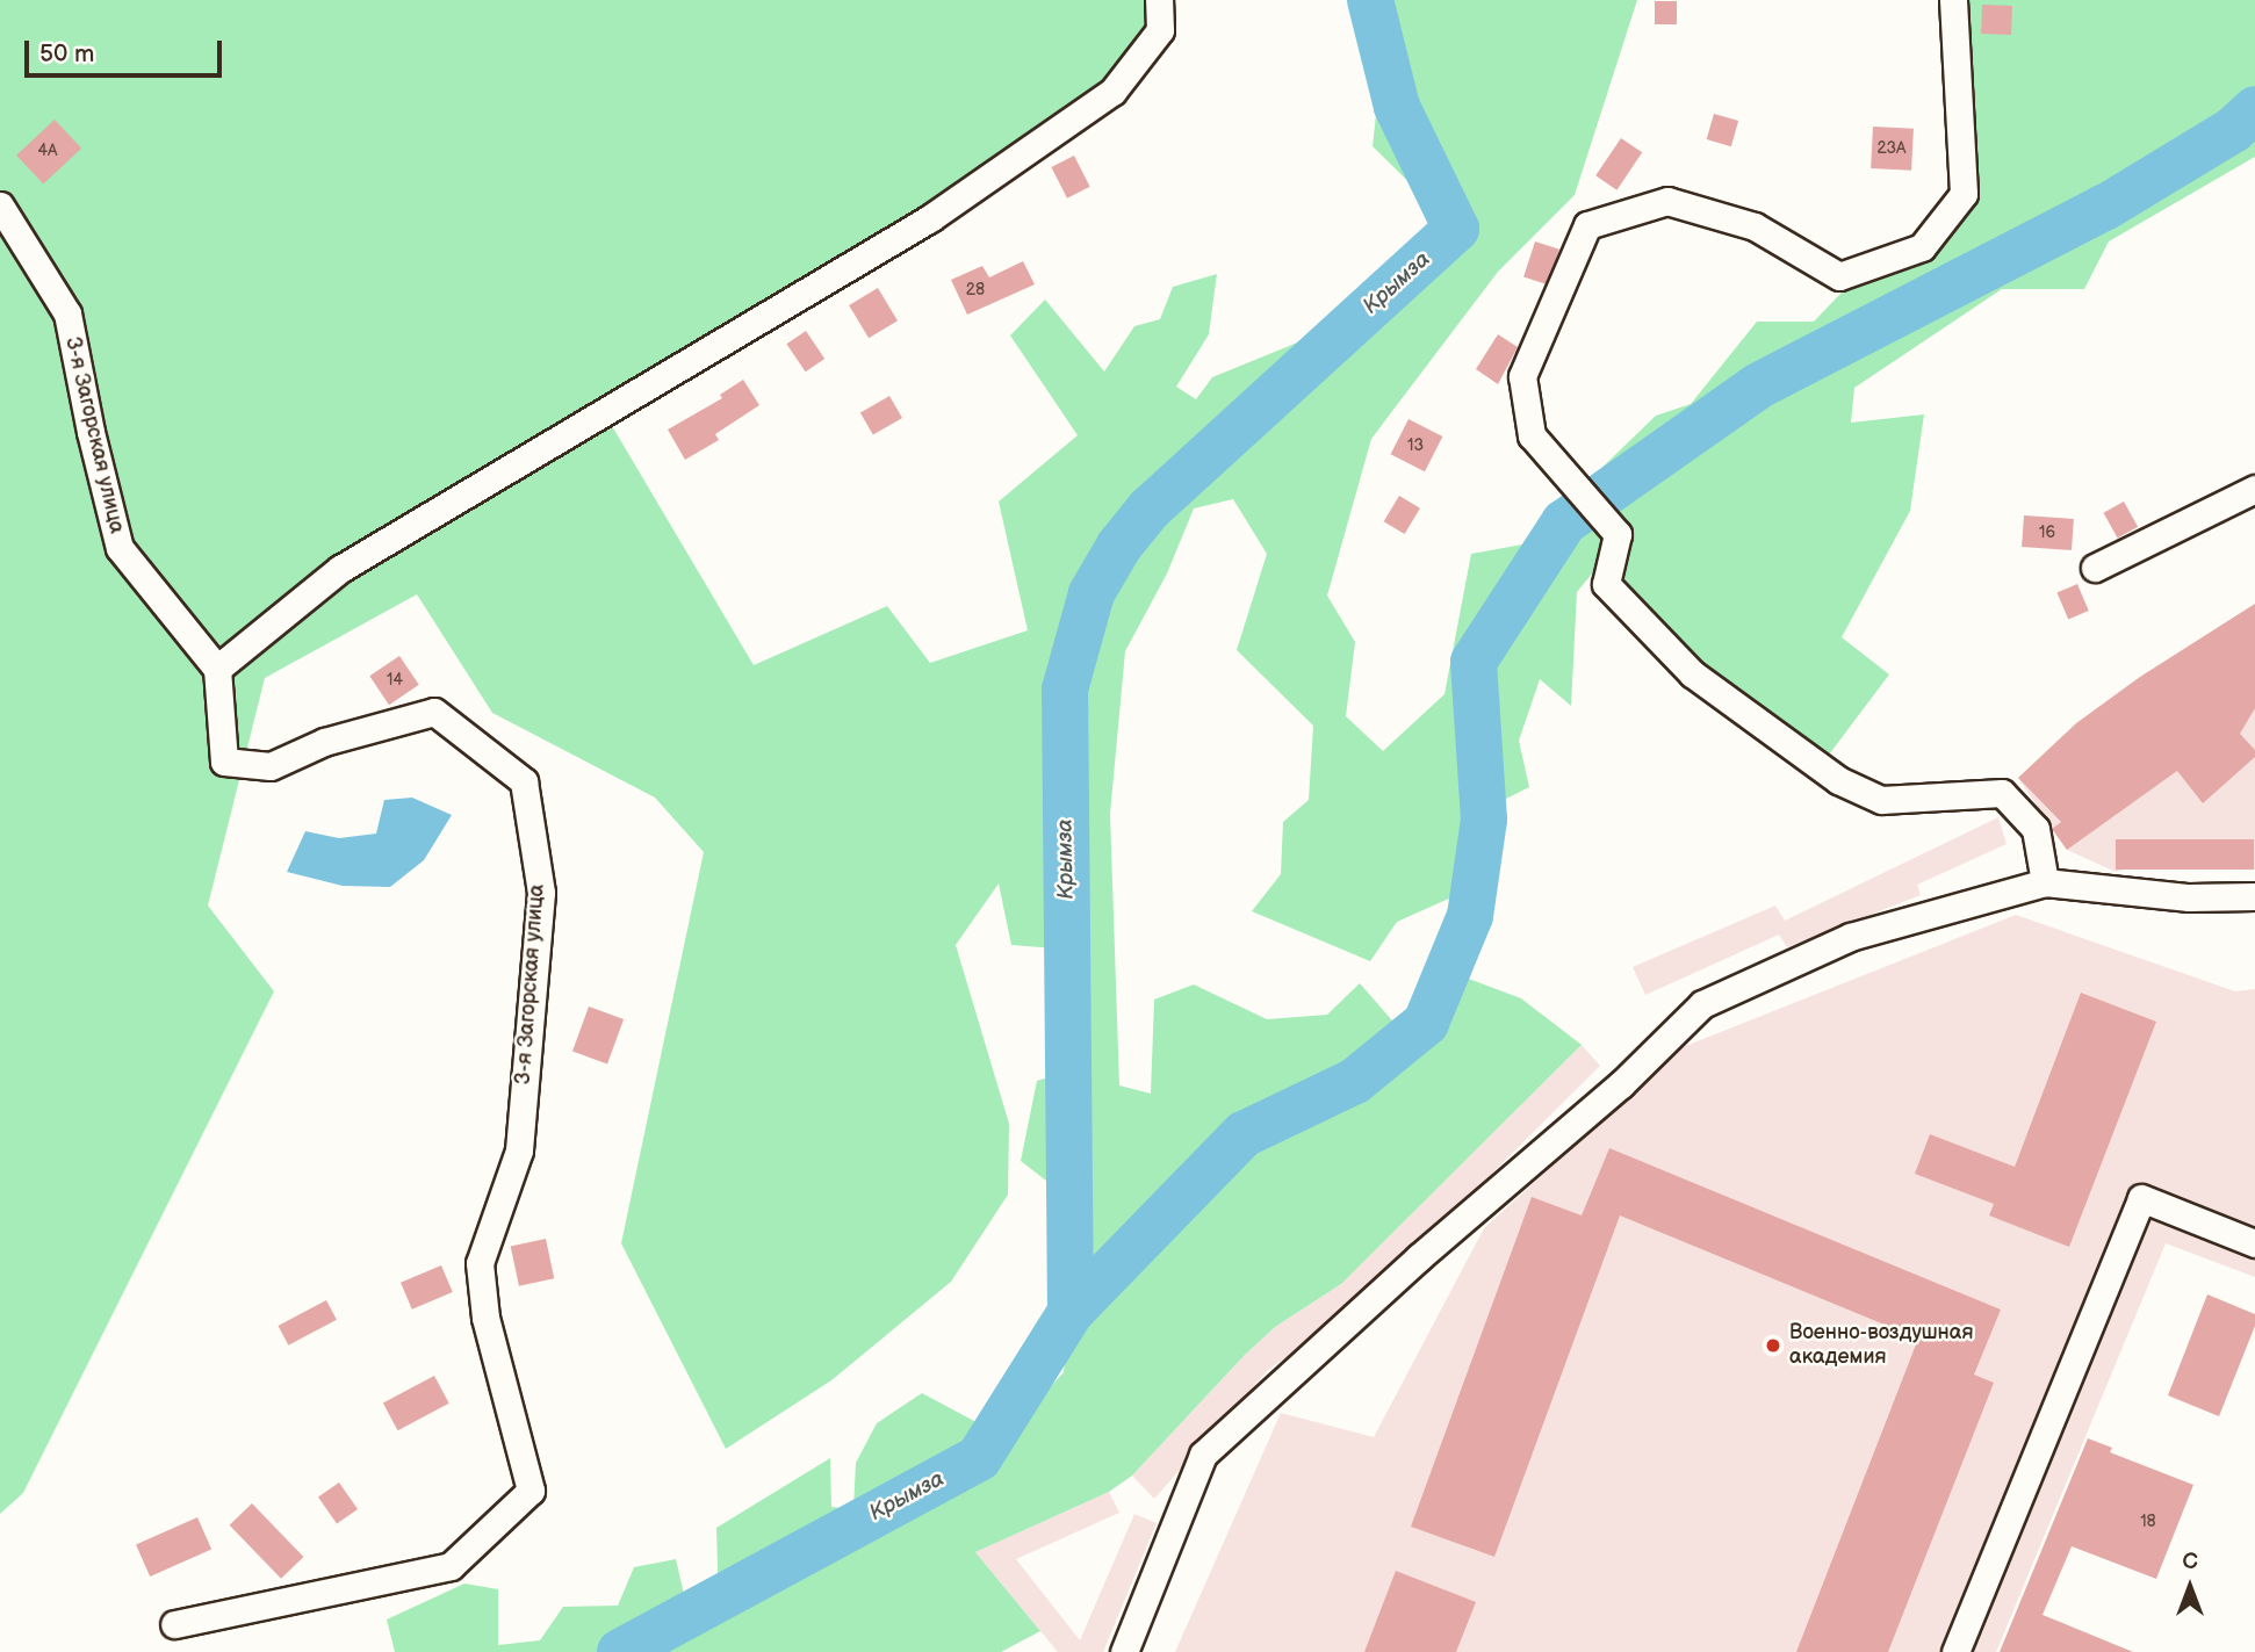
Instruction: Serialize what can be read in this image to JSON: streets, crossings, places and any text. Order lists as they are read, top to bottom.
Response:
{
  "streets": {
    "street": ["3-я Загорская улица"]
  },
  "water": ["Крымза"],
  "places": ["Военно-воздушная академия"],
  "house_numbers": [
    "23А",
    "4А",
    "28",
    "13",
    "16",
    "14",
    "18"
  ],
  "scale_bar": "50 m",
  "north": "top"
}
